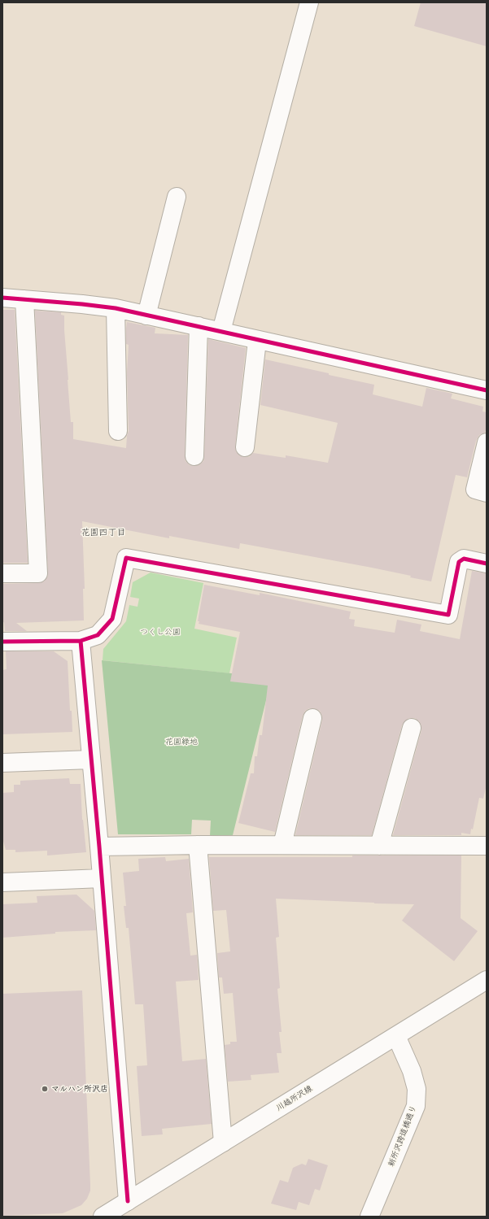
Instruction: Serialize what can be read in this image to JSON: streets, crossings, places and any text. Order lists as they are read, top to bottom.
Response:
{
  "streets": {
    "street": ["川越所沢線", "新所沢跨道橋通り"]
  },
  "crossings": [
    ["川越所沢線", "新所沢跨道橋通り"]
  ],
  "districts": ["花園四丁目"],
  "parks": ["つくし公園", "花園緑地"],
  "places": ["マルハン所沢店"]
}
